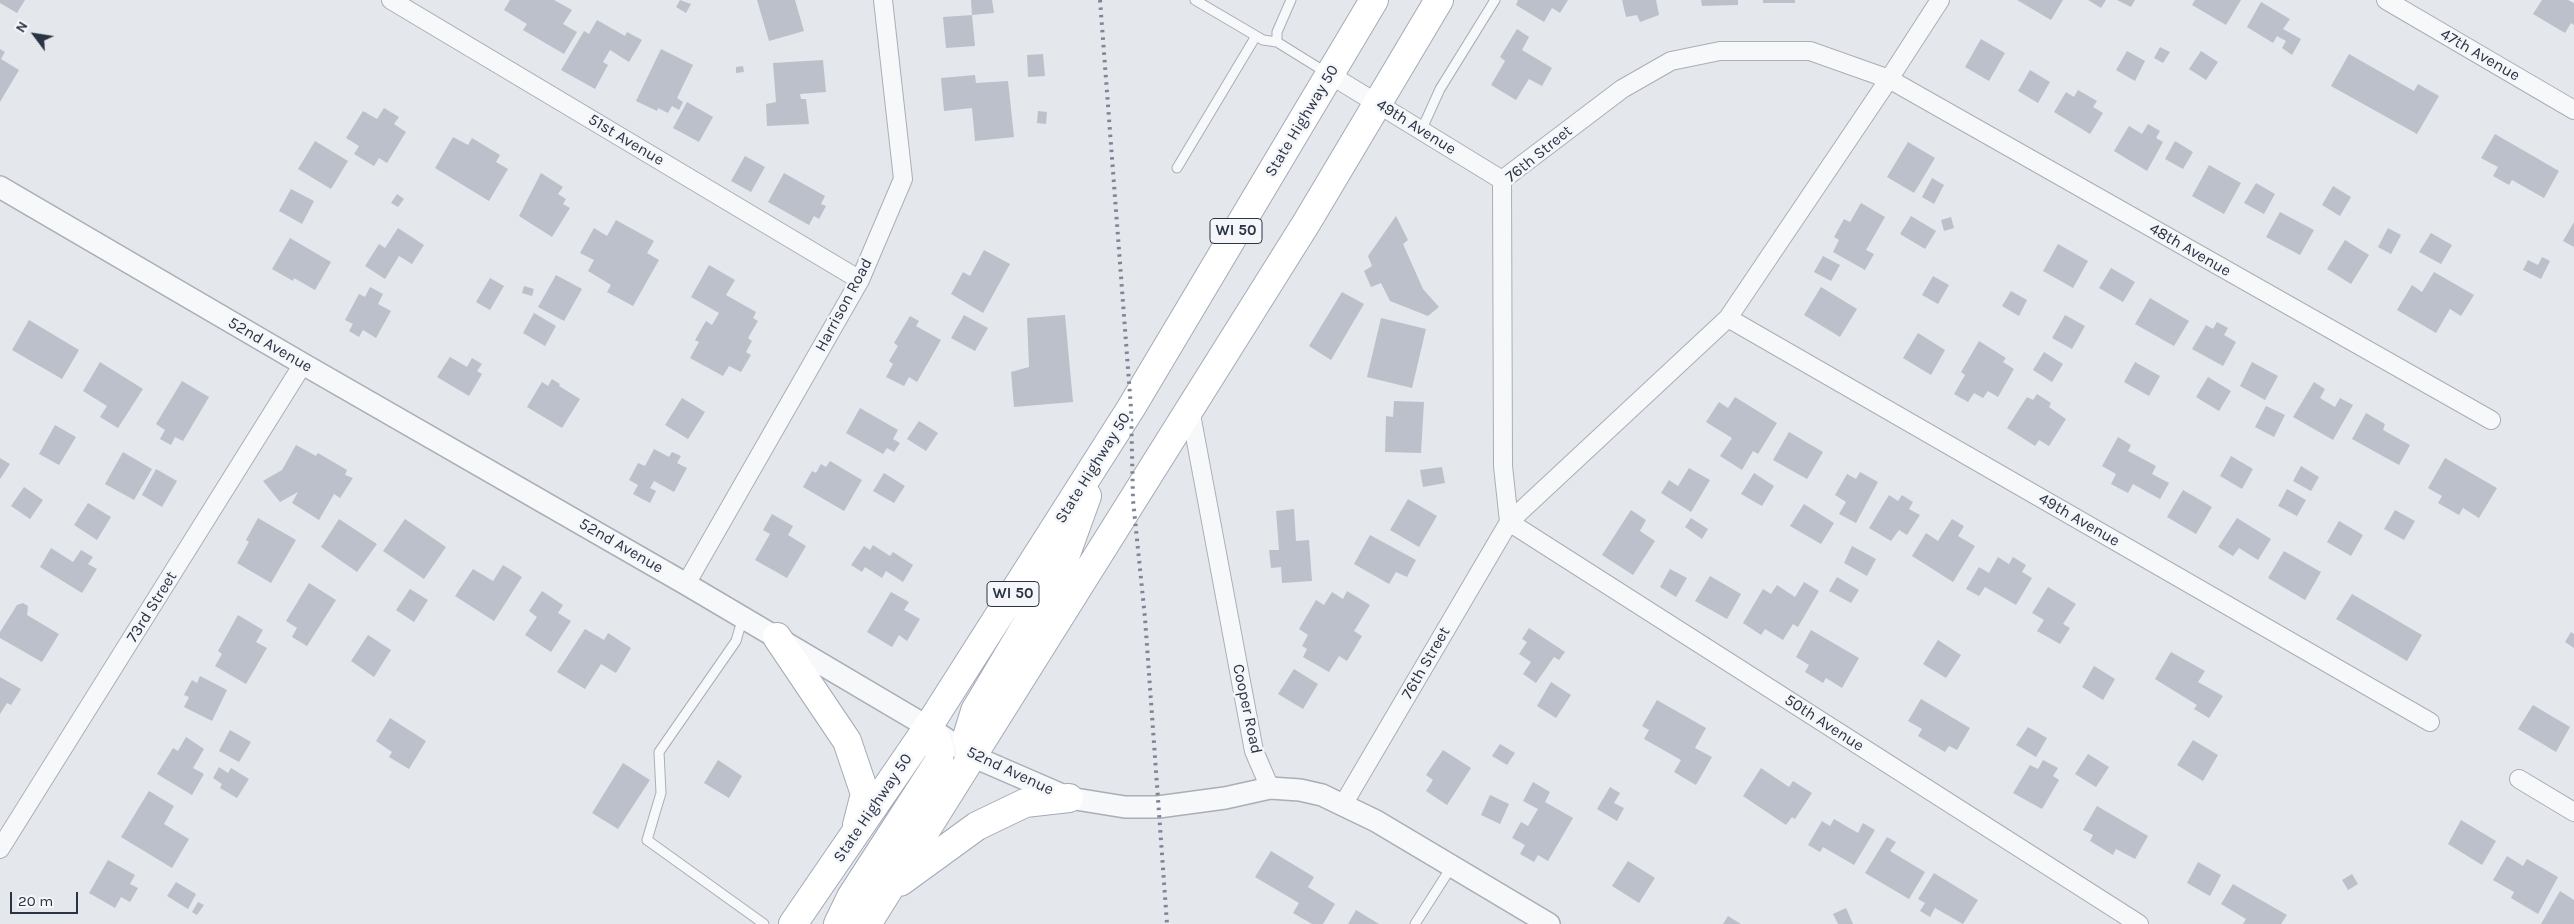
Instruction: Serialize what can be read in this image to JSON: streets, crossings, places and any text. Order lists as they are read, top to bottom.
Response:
{
  "streets": {
    "main road": ["State Highway 50", "WI 50"],
    "street": [
      "47th Avenue",
      "49th Avenue",
      "51st Avenue",
      "76th Street",
      "48th Avenue",
      "Harrison Road",
      "52nd Avenue",
      "73rd Street",
      "Cooper Road",
      "50th Avenue"
    ]
  },
  "crossings": [
    ["State Highway 50", "49th Avenue"],
    ["State Highway 50", "52nd Avenue"],
    ["49th Avenue", "76th Street"],
    ["49th Avenue", "WI 50"],
    ["51st Avenue", "Harrison Road"],
    ["76th Street", "48th Avenue"],
    ["76th Street", "50th Avenue"],
    ["WI 50", "52nd Avenue"],
    ["WI 50", "Cooper Road"],
    ["Harrison Road", "52nd Avenue"],
    ["52nd Avenue", "73rd Street"],
    ["52nd Avenue", "Cooper Road"]
  ],
  "scale_bar": "20 m",
  "north": "top left"
}
